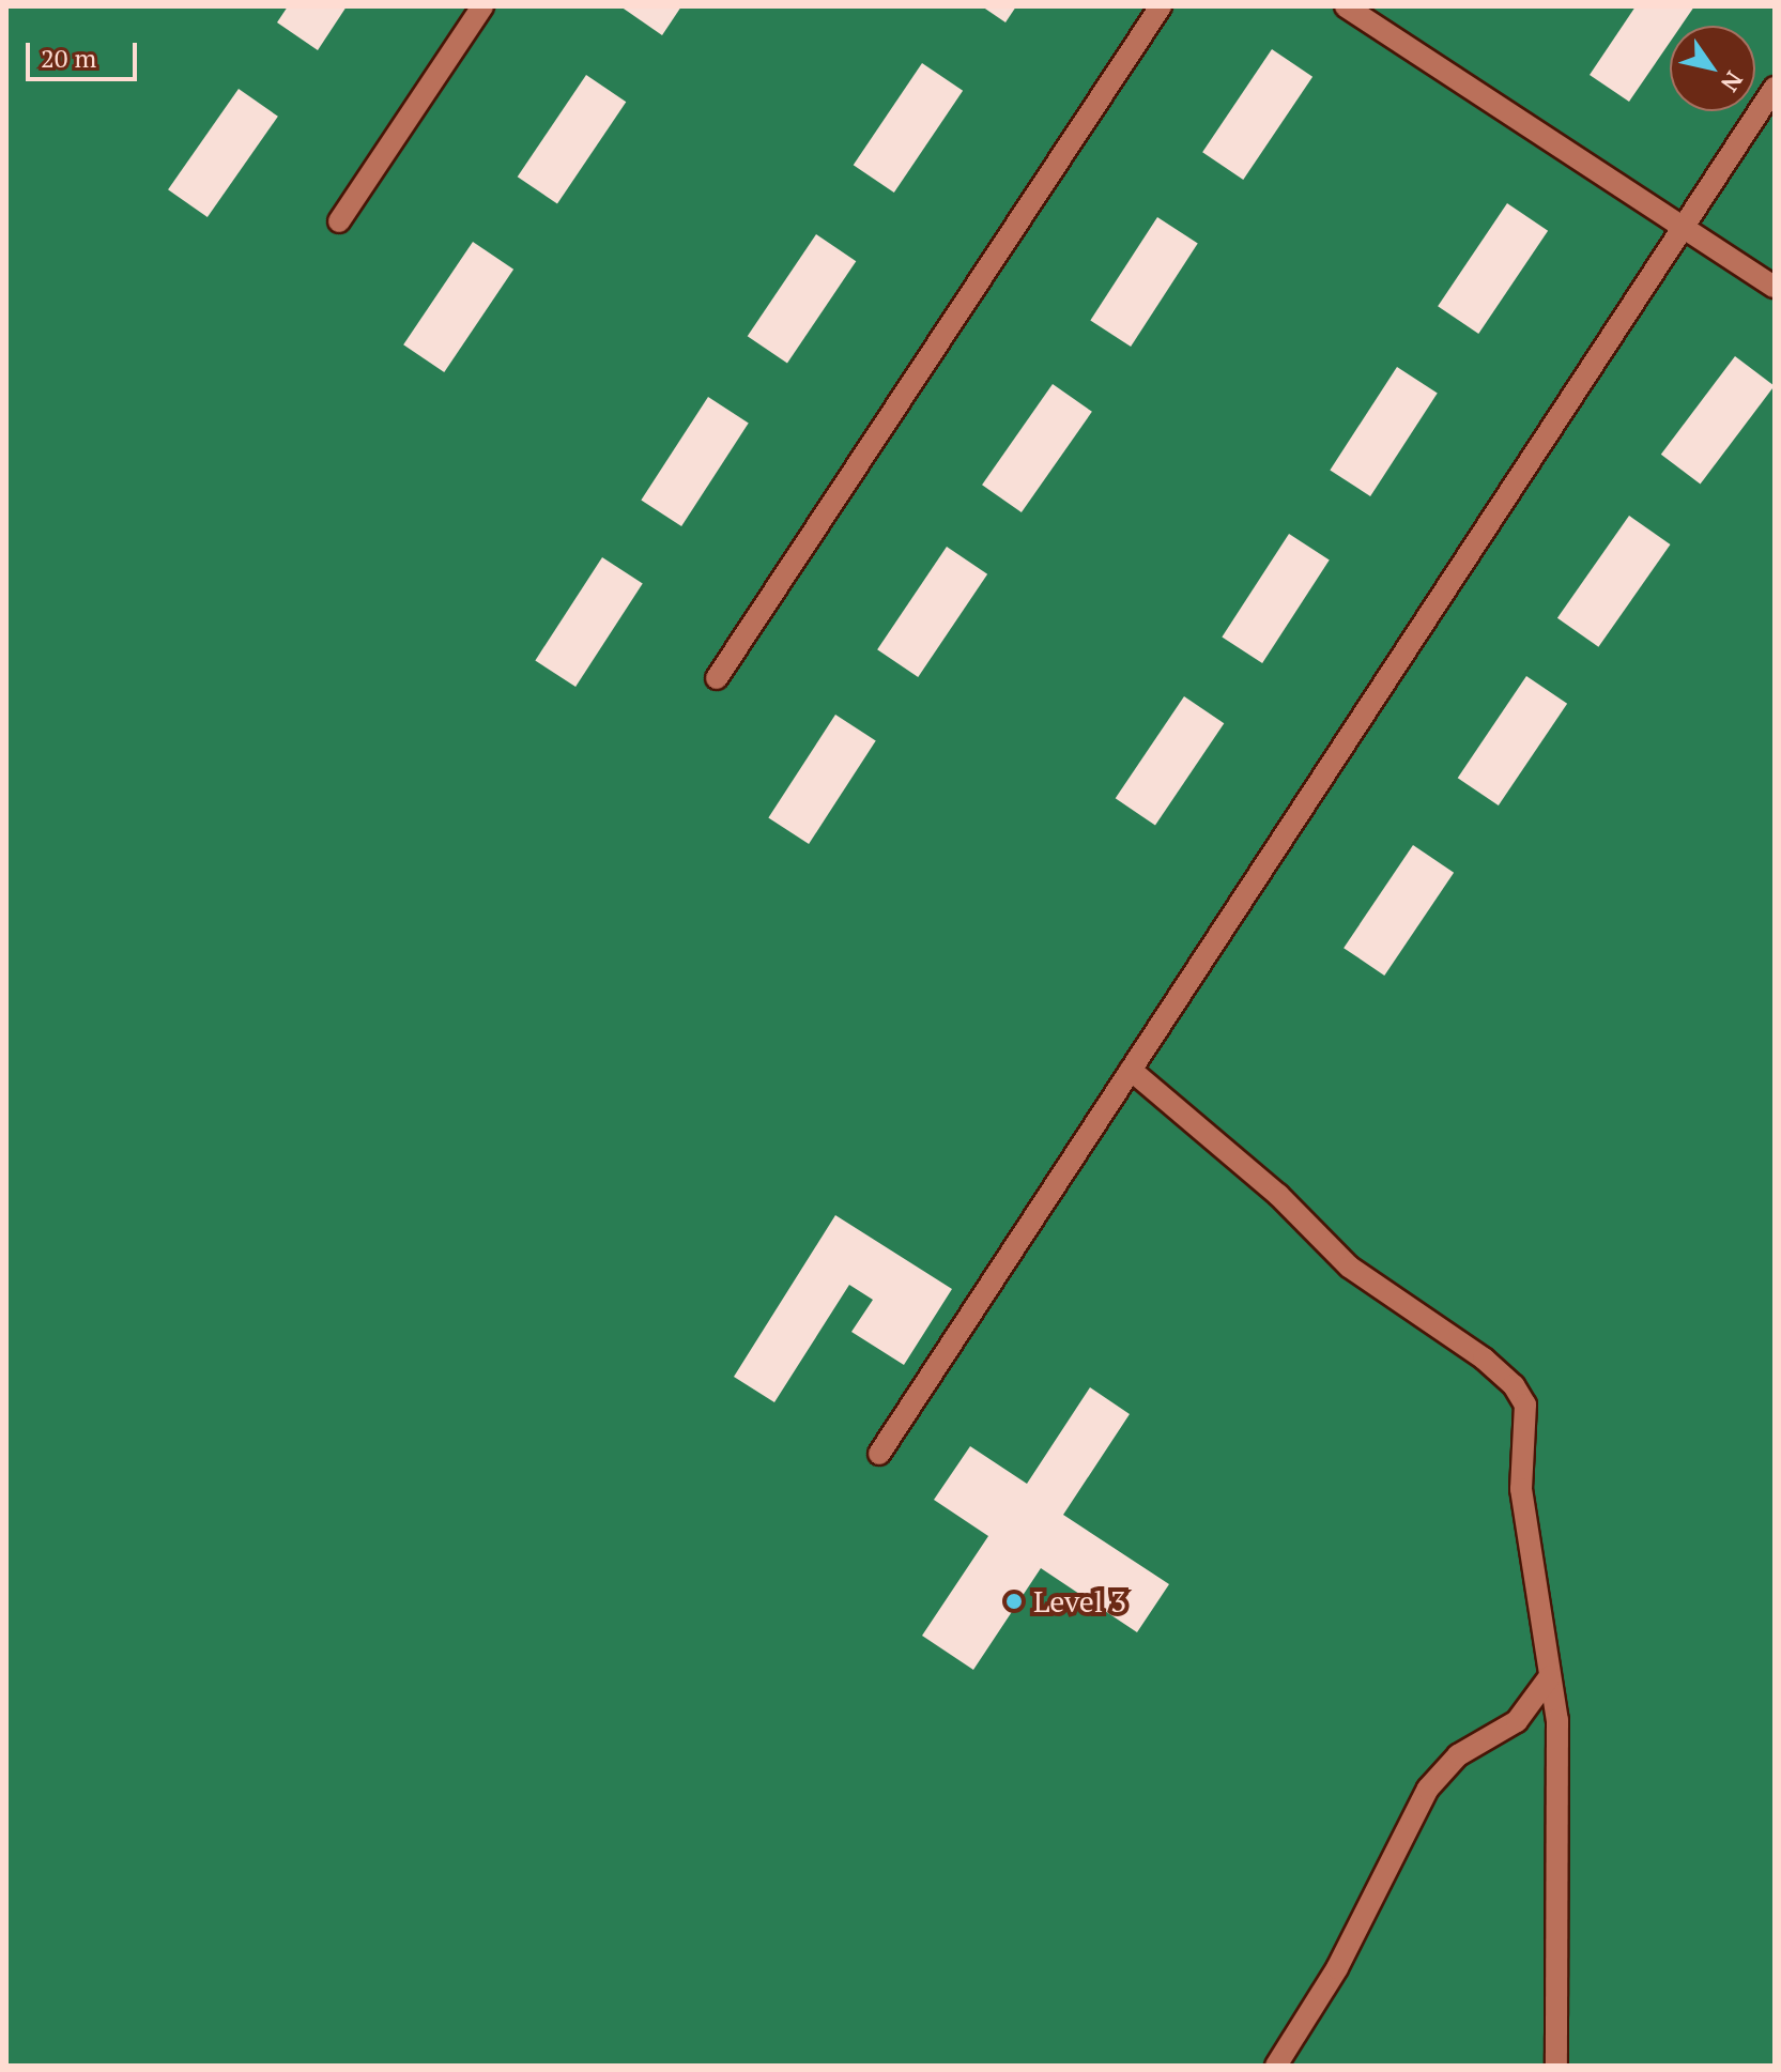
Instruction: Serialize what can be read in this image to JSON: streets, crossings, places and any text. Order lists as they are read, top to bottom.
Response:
{
  "places": ["Level 3"],
  "scale_bar": "20 m",
  "north": "bottom right"
}
